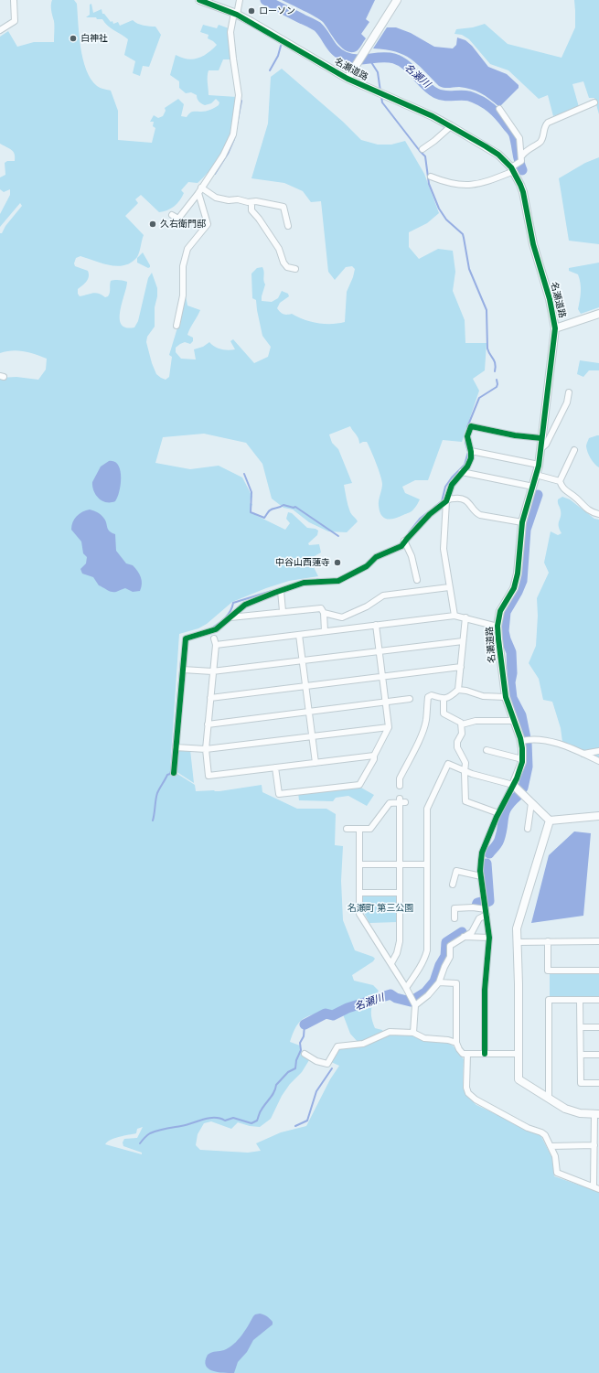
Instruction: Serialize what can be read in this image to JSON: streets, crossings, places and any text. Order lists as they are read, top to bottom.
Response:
{
  "streets": {
    "street": ["名瀬道路"]
  },
  "water": ["名瀬川"],
  "parks": ["名瀬町 第三公園"],
  "places": [
    "ローソン",
    "白神社",
    "久右衛門邸",
    "中谷山西蓮寺"
  ]
}
